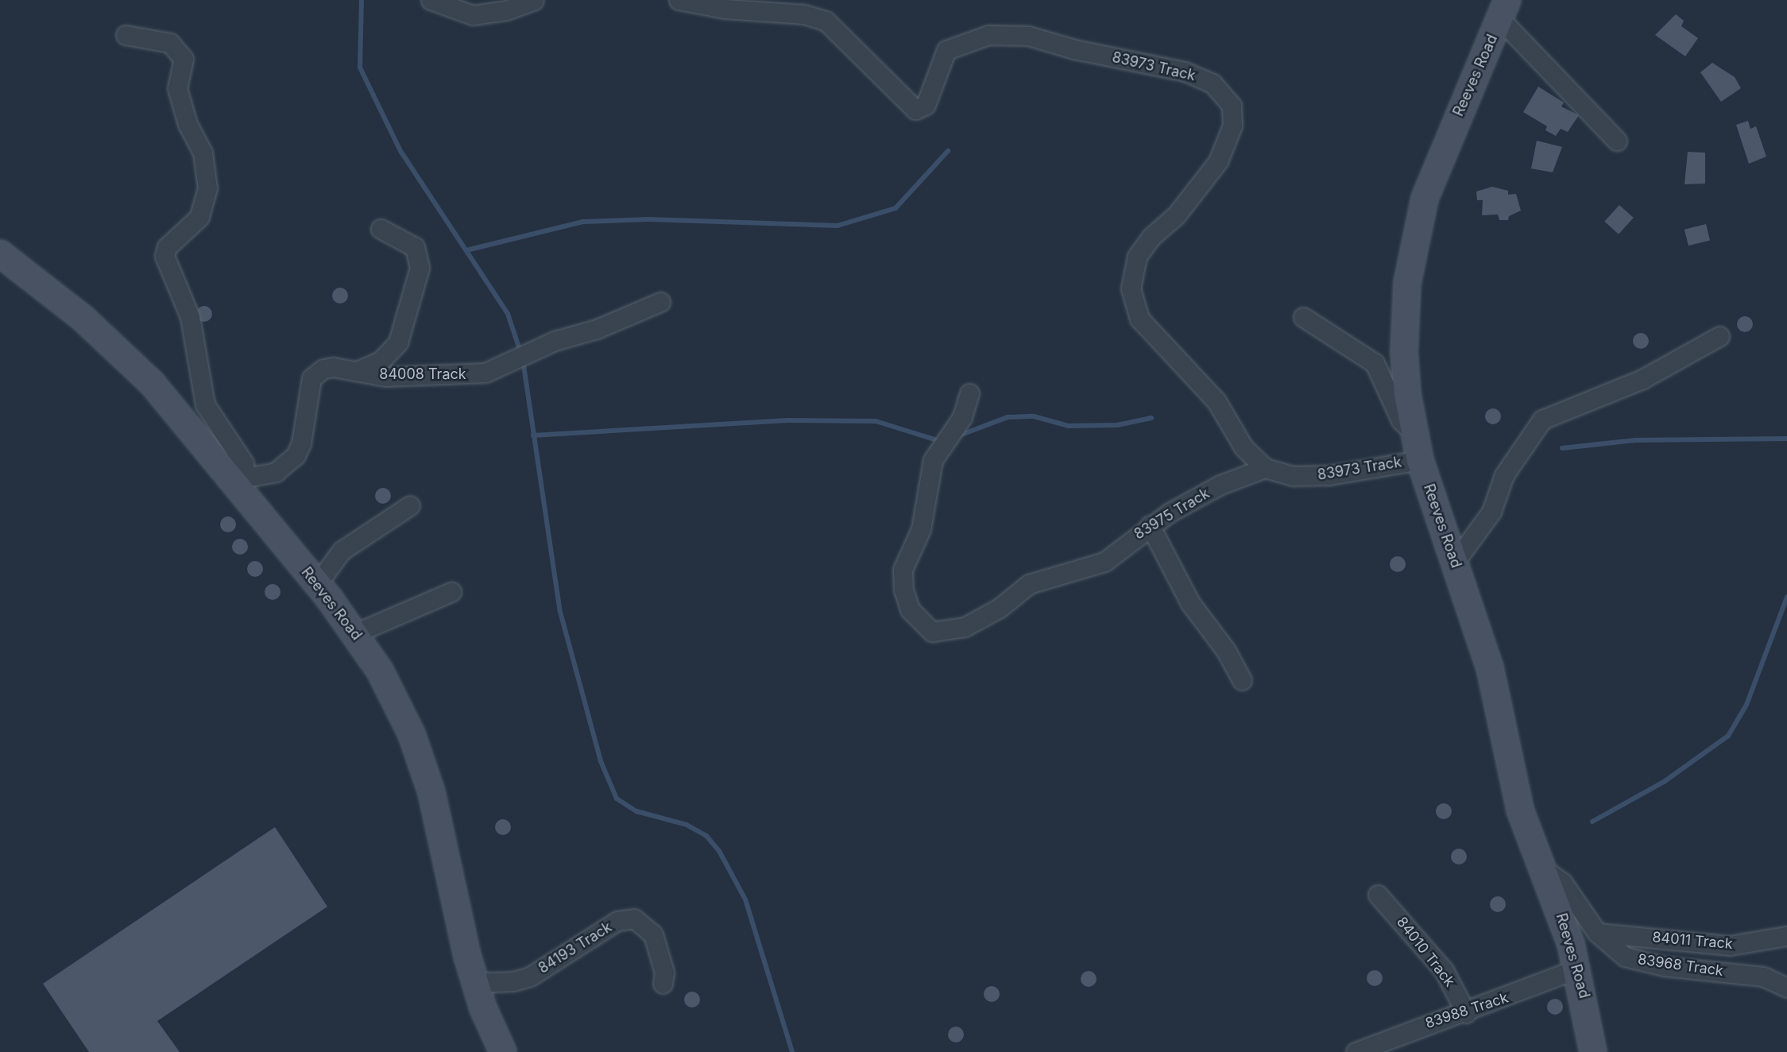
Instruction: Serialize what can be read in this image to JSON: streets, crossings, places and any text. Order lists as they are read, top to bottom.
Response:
{
  "streets": {
    "street": [
      "83973 Track",
      "Reeves Road",
      "84008 Track",
      "83975 Track",
      "84011 Track",
      "84193 Track",
      "84010 Track",
      "83968 Track",
      "83988 Track"
    ]
  },
  "crossings": [
    ["83973 Track", "Reeves Road"],
    ["83973 Track", "83975 Track"],
    ["Reeves Road", "84008 Track"],
    ["Reeves Road", "84193 Track"],
    ["Reeves Road", "83968 Track"],
    ["Reeves Road", "83988 Track"],
    ["84011 Track", "83968 Track"],
    ["84010 Track", "83988 Track"]
  ]
}
